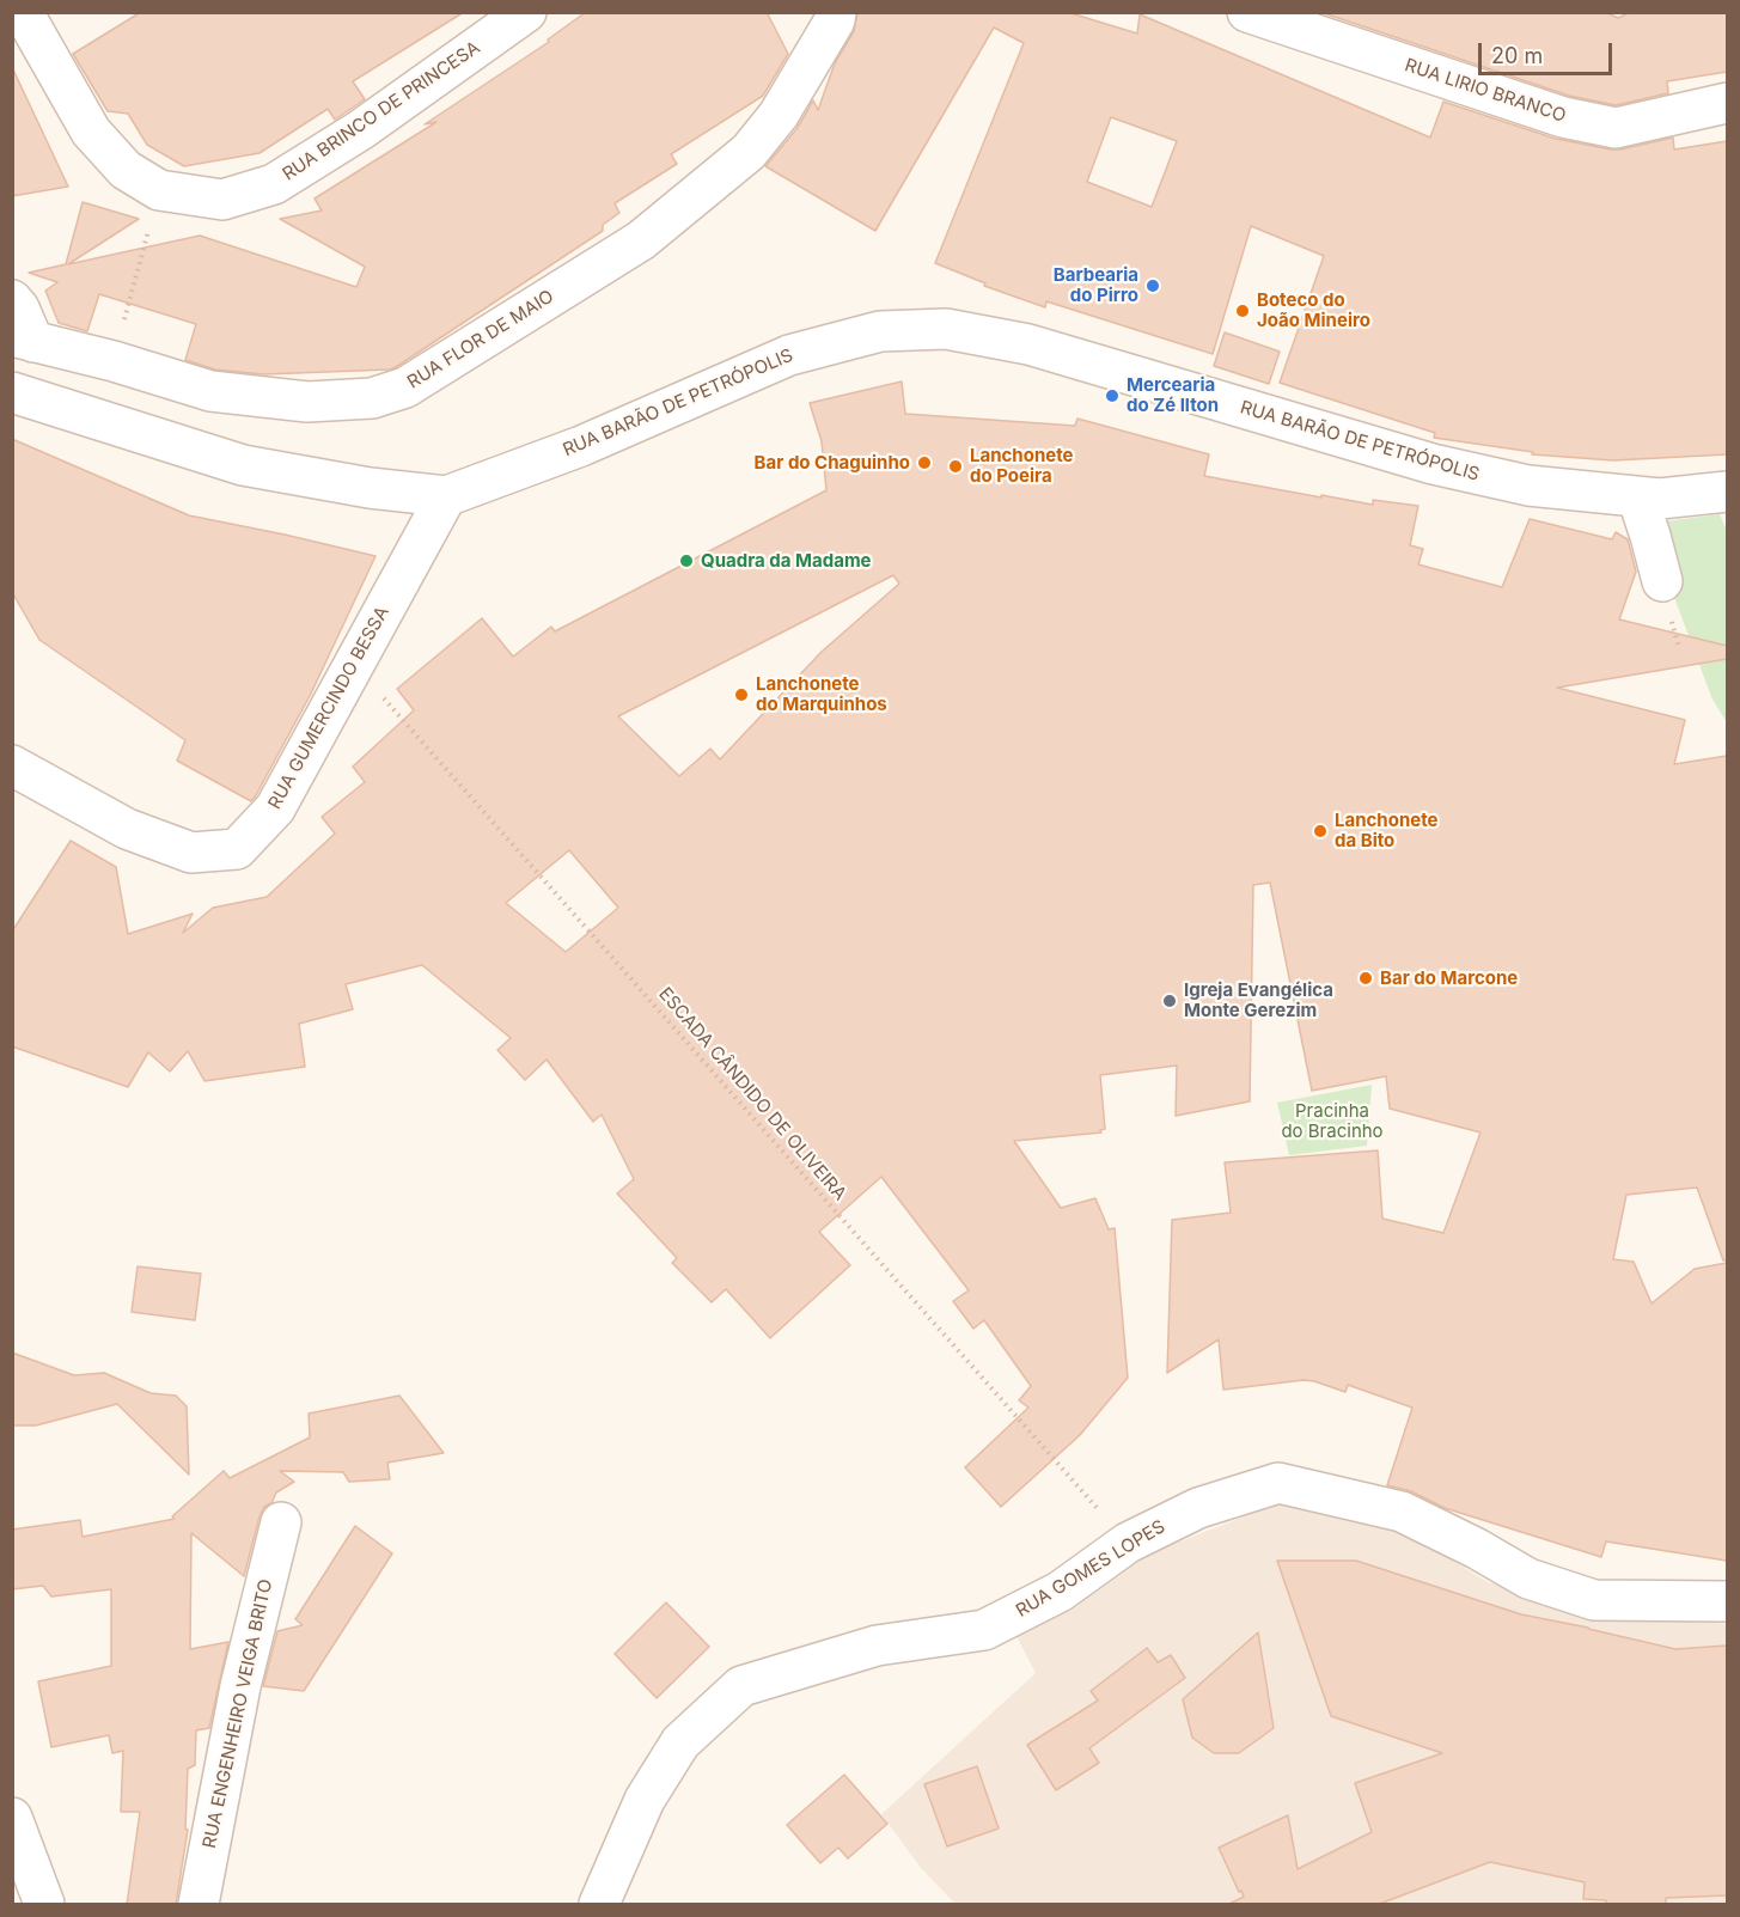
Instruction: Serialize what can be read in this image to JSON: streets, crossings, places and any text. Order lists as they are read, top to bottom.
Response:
{
  "streets": {
    "street": [
      "RUA LIRIO BRANCO",
      "RUA BRINCO DE PRINCESA",
      "RUA FLOR DE MAIO",
      "RUA BARÃO DE PETRÓPOLIS",
      "RUA GUMERCINDO BESSA",
      "RUA GOMES LOPES",
      "RUA ENGENHEIRO VEIGA BRITO"
    ],
    "path": ["ESCADA CÂNDIDO DE OLIVEIRA"]
  },
  "crossings": [
    ["RUA BARÃO DE PETRÓPOLIS", "RUA GUMERCINDO BESSA"],
    ["RUA GUMERCINDO BESSA", "ESCADA CÂNDIDO DE OLIVEIRA"],
    ["ESCADA CÂNDIDO DE OLIVEIRA", "RUA GOMES LOPES"]
  ],
  "parks": ["Pracinha do Bracinho"],
  "places": [
    "Barbearia do Pirro",
    "Boteco do João Mineiro",
    "Mercearia do Zé Ilton",
    "Bar do Chaguinho",
    "Lanchonete do Poeira",
    "Quadra da Madame",
    "Lanchonete do Marquinhos",
    "Lanchonete da Bito",
    "Bar do Marcone",
    "Igreja Evangélica Monte Gerezim"
  ],
  "scale_bar": "20 m"
}
